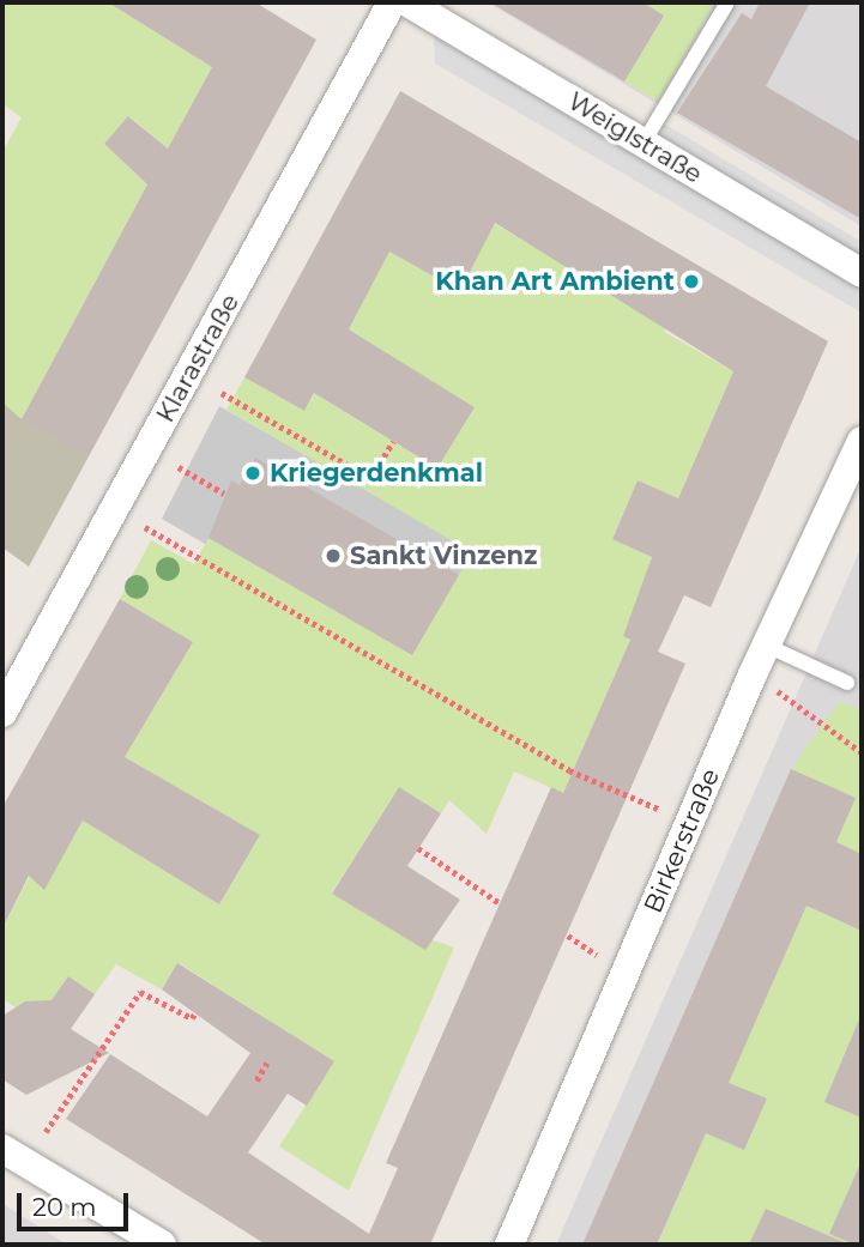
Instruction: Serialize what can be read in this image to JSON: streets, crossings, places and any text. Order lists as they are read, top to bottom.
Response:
{
  "streets": {
    "street": ["Weiglstraße", "Klarastraße", "Birkerstraße"]
  },
  "places": ["Khan Art Ambient", "Kriegerdenkmal", "Sankt Vinzenz"],
  "scale_bar": "20 m"
}
